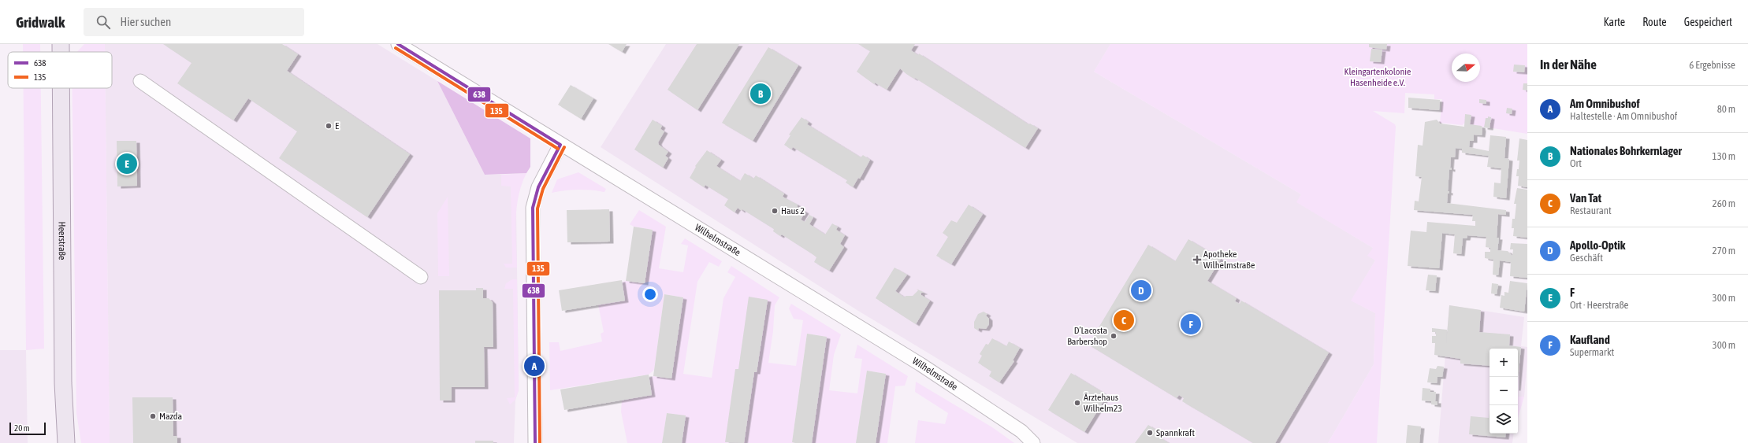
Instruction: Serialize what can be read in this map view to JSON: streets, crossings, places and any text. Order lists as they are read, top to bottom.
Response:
{
  "streets": {
    "main road": ["Heerstraße"],
    "street": ["Wilhelmstraße"]
  },
  "parks": ["Kleingartenkolonie Hasenheide e.V."],
  "places": {
    "other": [
      "E",
      "Haus 2",
      "D’Lacosta Barbershop",
      "Ärztehaus Wilhelm23",
      "Mazda",
      "Spannkraft"
    ],
    "health": ["Apotheke Wilhelmstraße"]
  },
  "lines": ["transit line 638", "transit line 135"],
  "legend": ["638", "135"],
  "scale_bar": "20 m",
  "north": "right",
  "page": {
    "header": "Gridwalk",
    "search": "Hier suchen",
    "nav": ["Karte", "Route", "Gespeichert"],
    "heading": ["In der Nähe", "6 Ergebnisse"],
    "pins": [
      "B",
      "E",
      "D",
      "C",
      "F",
      "A"
    ],
    "list": [
      {
        "mark": "A",
        "name": "Am Omnibushof",
        "note": "Haltestelle · Am Omnibushof",
        "value": "80 m"
      },
      {
        "mark": "B",
        "name": "Nationales Bohrkernlager",
        "note": "Ort",
        "value": "130 m"
      },
      {
        "mark": "C",
        "name": "Van Tat",
        "note": "Restaurant",
        "value": "260 m"
      },
      {
        "mark": "D",
        "name": "Apollo-Optik",
        "note": "Geschäft",
        "value": "270 m"
      },
      {
        "mark": "E",
        "name": "F",
        "note": "Ort · Heerstraße",
        "value": "300 m"
      },
      {
        "mark": "F",
        "name": "Kaufland",
        "note": "Supermarkt",
        "value": "300 m"
      }
    ],
    "map_buttons": ["+", "−"],
    "scale": "20 m"
  }
}
